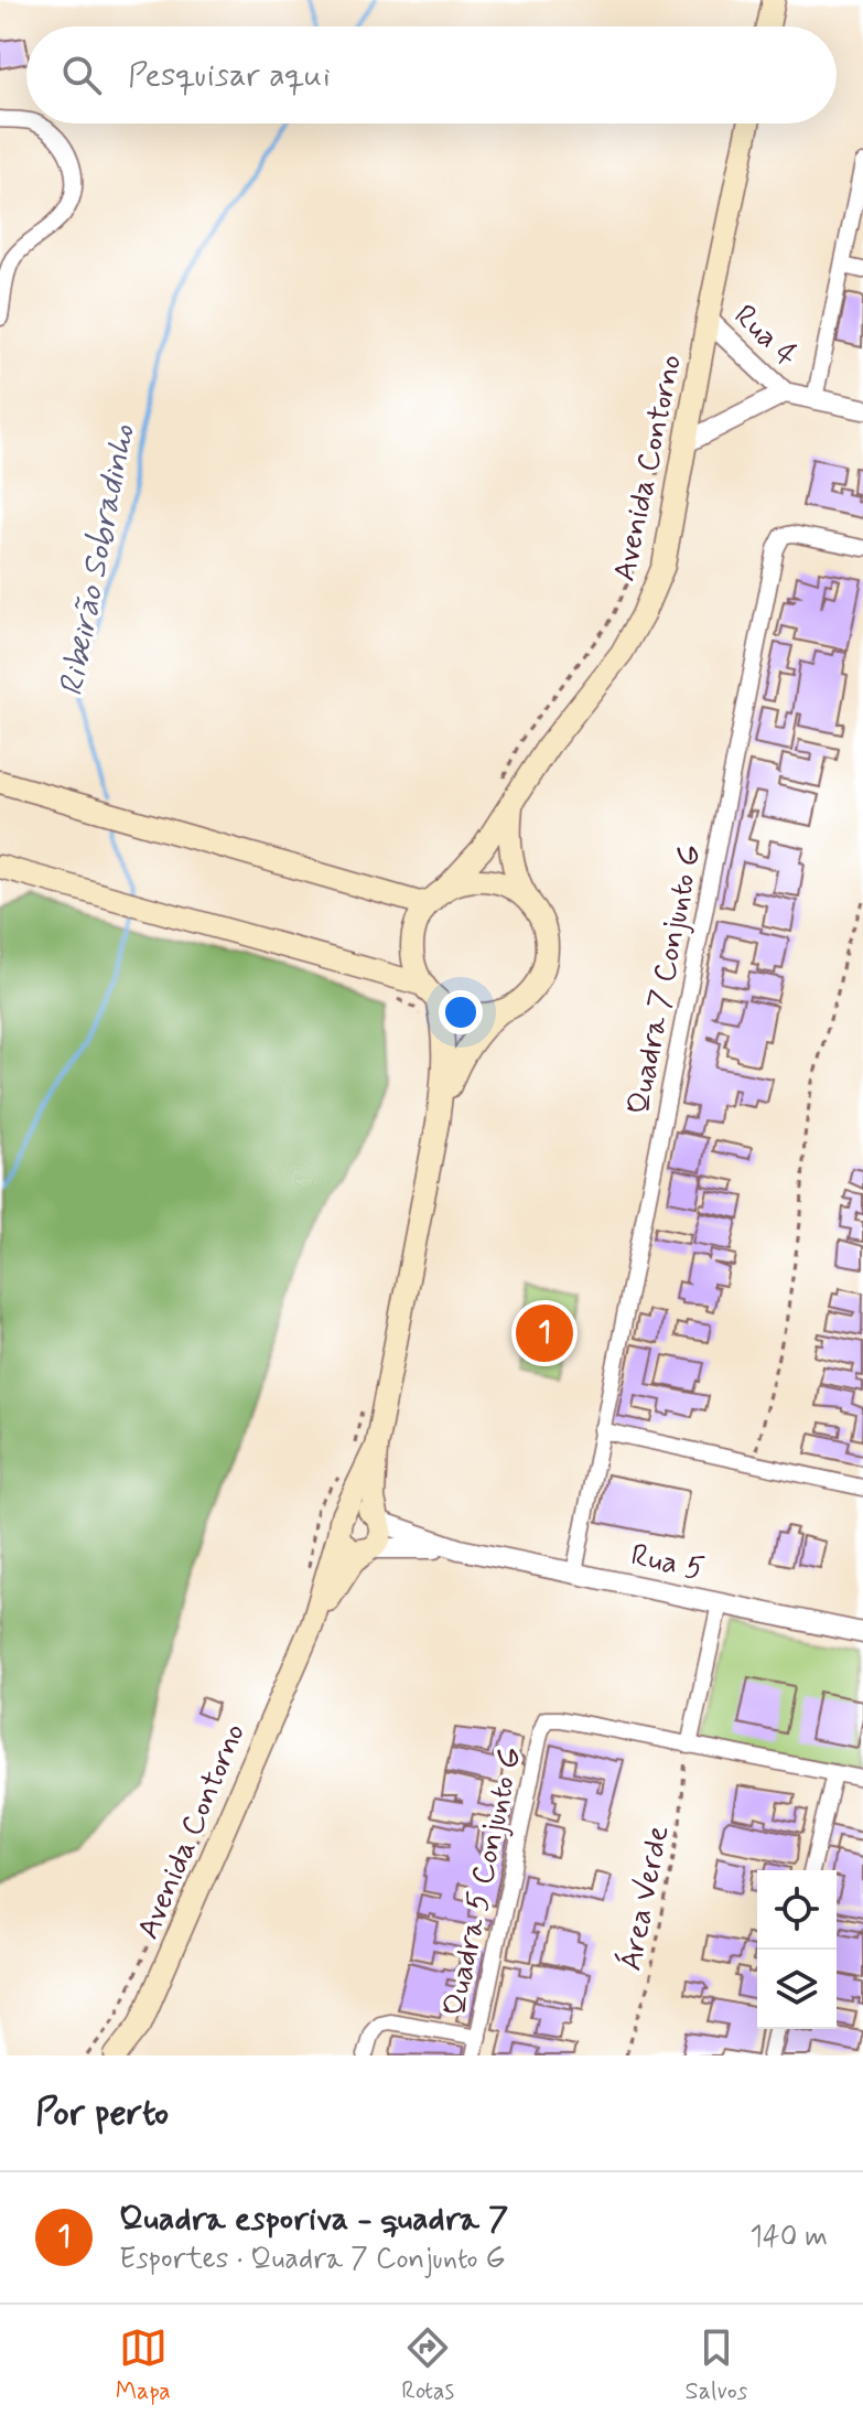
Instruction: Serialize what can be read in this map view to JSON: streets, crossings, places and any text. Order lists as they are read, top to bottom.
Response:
{
  "streets": {
    "main road": ["Avenida Contorno"],
    "street": [
      "Rua 4",
      "Quadra 7 Conjunto G",
      "Rua 5",
      "Quadra 5 Conjunto G"
    ],
    "path": ["Área Verde"]
  },
  "crossings": [
    ["Rua 4", "Avenida Contorno"],
    ["Avenida Contorno", "Rua 5"],
    ["Quadra 7 Conjunto G", "Rua 5"],
    ["Quadra 5 Conjunto G", "Área Verde"]
  ],
  "water": ["Ribeirão Sobradinho"],
  "page": {
    "search": "Pesquisar aqui",
    "pins": "1",
    "heading": "Por perto",
    "list": [
      {
        "mark": "1",
        "name": "Quadra esporiva - quadra 7",
        "note": "Esportes · Quadra 7 Conjunto G",
        "value": "140 m"
      }
    ],
    "nav": ["Mapa", "Rotas", "Salvos"]
  }
}
